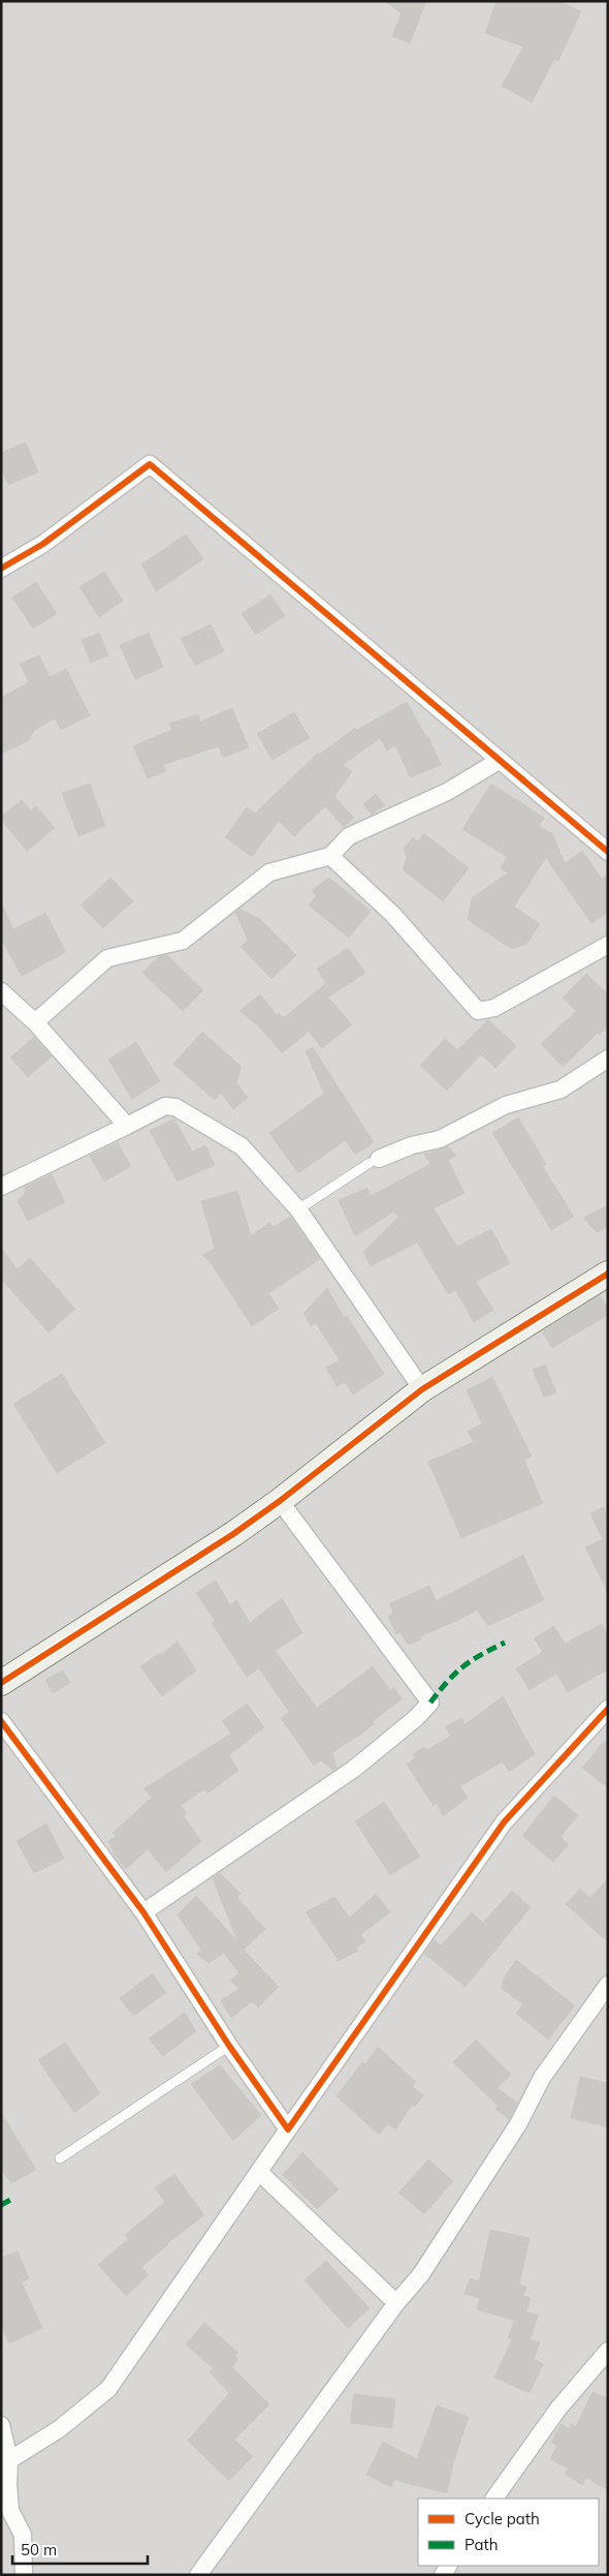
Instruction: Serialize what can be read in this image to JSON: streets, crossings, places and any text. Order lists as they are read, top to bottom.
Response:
{
  "legend": ["Cycle path", "Path"],
  "scale_bar": "50 m"
}
